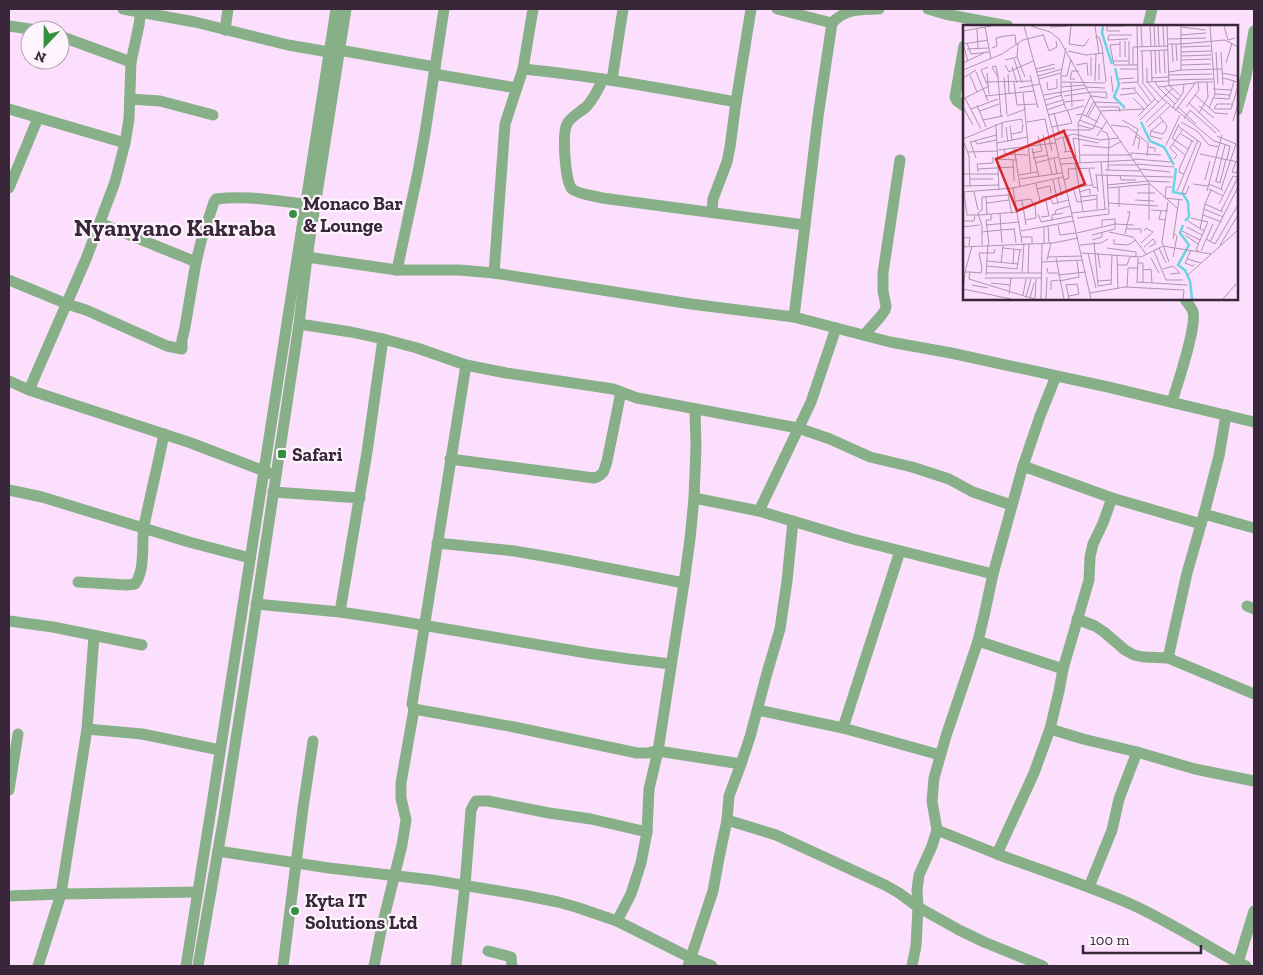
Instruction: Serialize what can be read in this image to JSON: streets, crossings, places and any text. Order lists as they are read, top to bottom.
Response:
{
  "districts": ["Nyanyano Kakraba"],
  "places": {
    "other": ["Monaco Bar & Lounge", "Kyta IT Solutions Ltd"],
    "transit": ["Safari"]
  },
  "scale_bar": "100 m",
  "north": "bottom"
}
